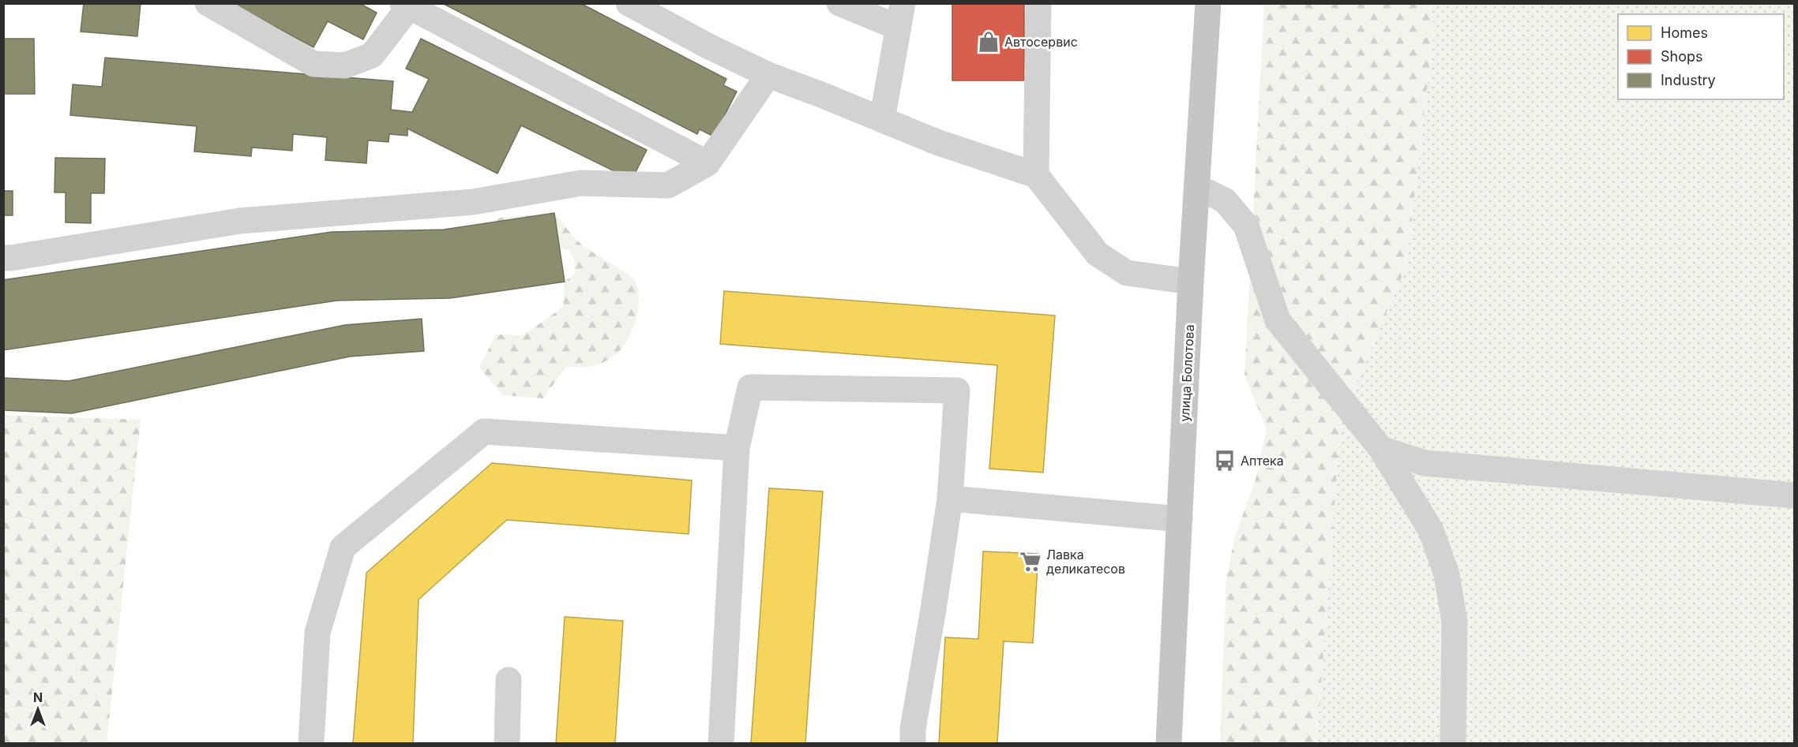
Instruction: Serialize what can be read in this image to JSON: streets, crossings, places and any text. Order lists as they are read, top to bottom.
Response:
{
  "streets": {
    "main road": ["улица Болотова"]
  },
  "places": {
    "shop": ["Автосервис"],
    "bus stop": ["Аптека"],
    "supermarket": ["Лавка деликатесов"]
  },
  "legend": ["Homes", "Shops", "Industry"],
  "north": "top"
}
